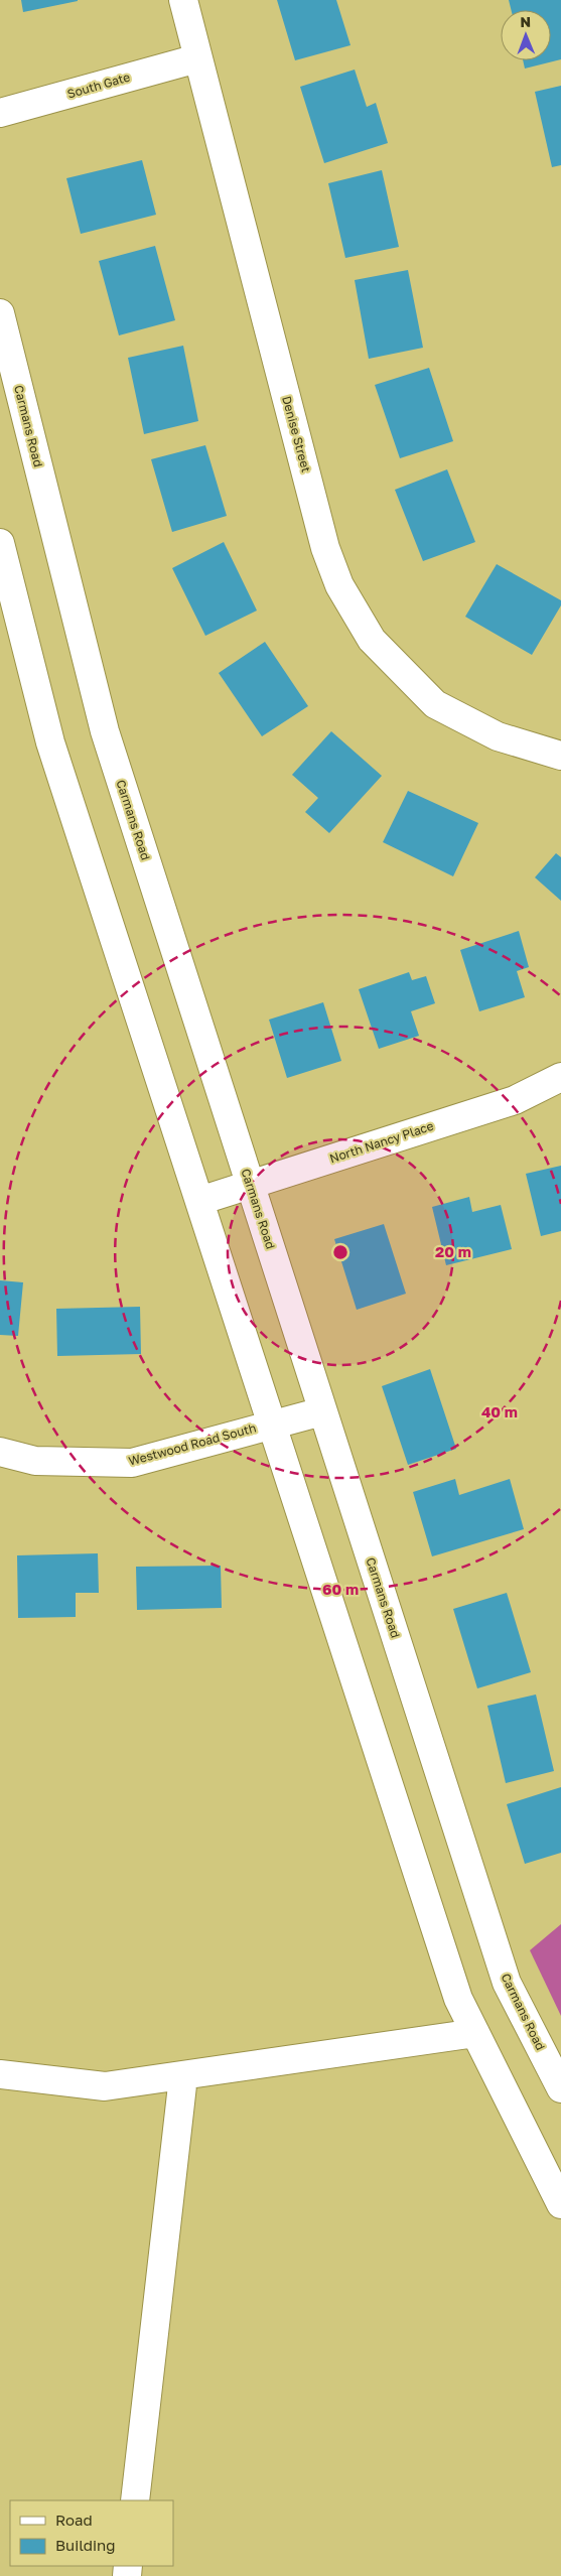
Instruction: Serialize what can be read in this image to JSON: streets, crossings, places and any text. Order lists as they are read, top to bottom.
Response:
{
  "streets": {
    "street": [
      "South Gate",
      "Carmans Road",
      "Denise Street",
      "North Nancy Place",
      "Westwood Road South"
    ]
  },
  "crossings": [
    ["South Gate", "Denise Street"],
    ["Carmans Road", "North Nancy Place"],
    ["Carmans Road", "Westwood Road South"]
  ],
  "legend": ["Road", "Building"],
  "north": "top",
  "rings": ["20 m", "40 m", "60 m"]
}
